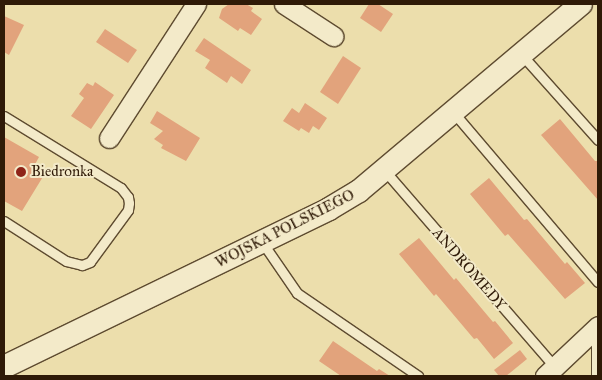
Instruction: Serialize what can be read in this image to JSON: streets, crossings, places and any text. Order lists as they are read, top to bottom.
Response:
{
  "streets": {
    "street": ["WOJSKA POLSKIEGO", "ANDROMEDY"]
  },
  "crossings": [
    ["WOJSKA POLSKIEGO", "ANDROMEDY"]
  ],
  "places": ["Biedronka"]
}
